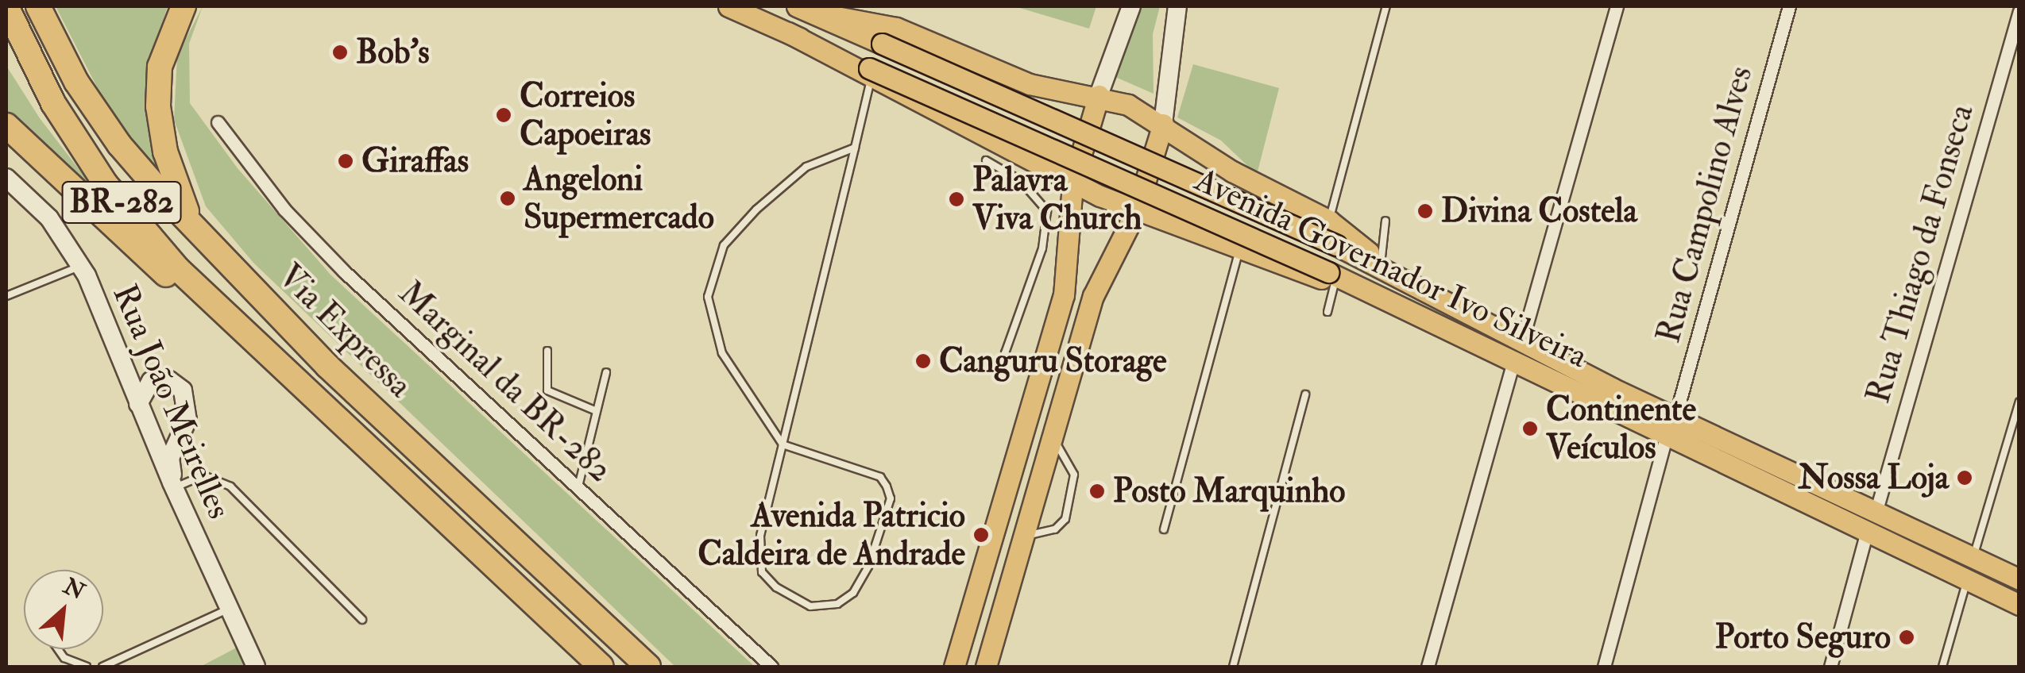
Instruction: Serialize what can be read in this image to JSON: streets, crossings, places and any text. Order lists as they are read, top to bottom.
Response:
{
  "streets": {
    "highway": ["BR-282", "Via Expressa"],
    "main road": ["Avenida Governador Ivo Silveira", "Rua João Meirelles"],
    "street": ["Rua Campolino Alves", "Rua Thiago da Fonseca", "Marginal da BR-282"]
  },
  "crossings": [
    ["Rua Campolino Alves", "Avenida Governador Ivo Silveira"],
    ["Rua Thiago da Fonseca", "Avenida Governador Ivo Silveira"]
  ],
  "places": [
    "Bob's",
    "Correios Capoeiras",
    "Giraffas",
    "Angeloni Supermercado",
    "Palavra Viva Church",
    "Divina Costela",
    "Canguru Storage",
    "Continente Veículos",
    "Nossa Loja",
    "Posto Marquinho",
    "Avenida Patricio Caldeira de Andrade",
    "Porto Seguro"
  ],
  "north": "top right"
}
